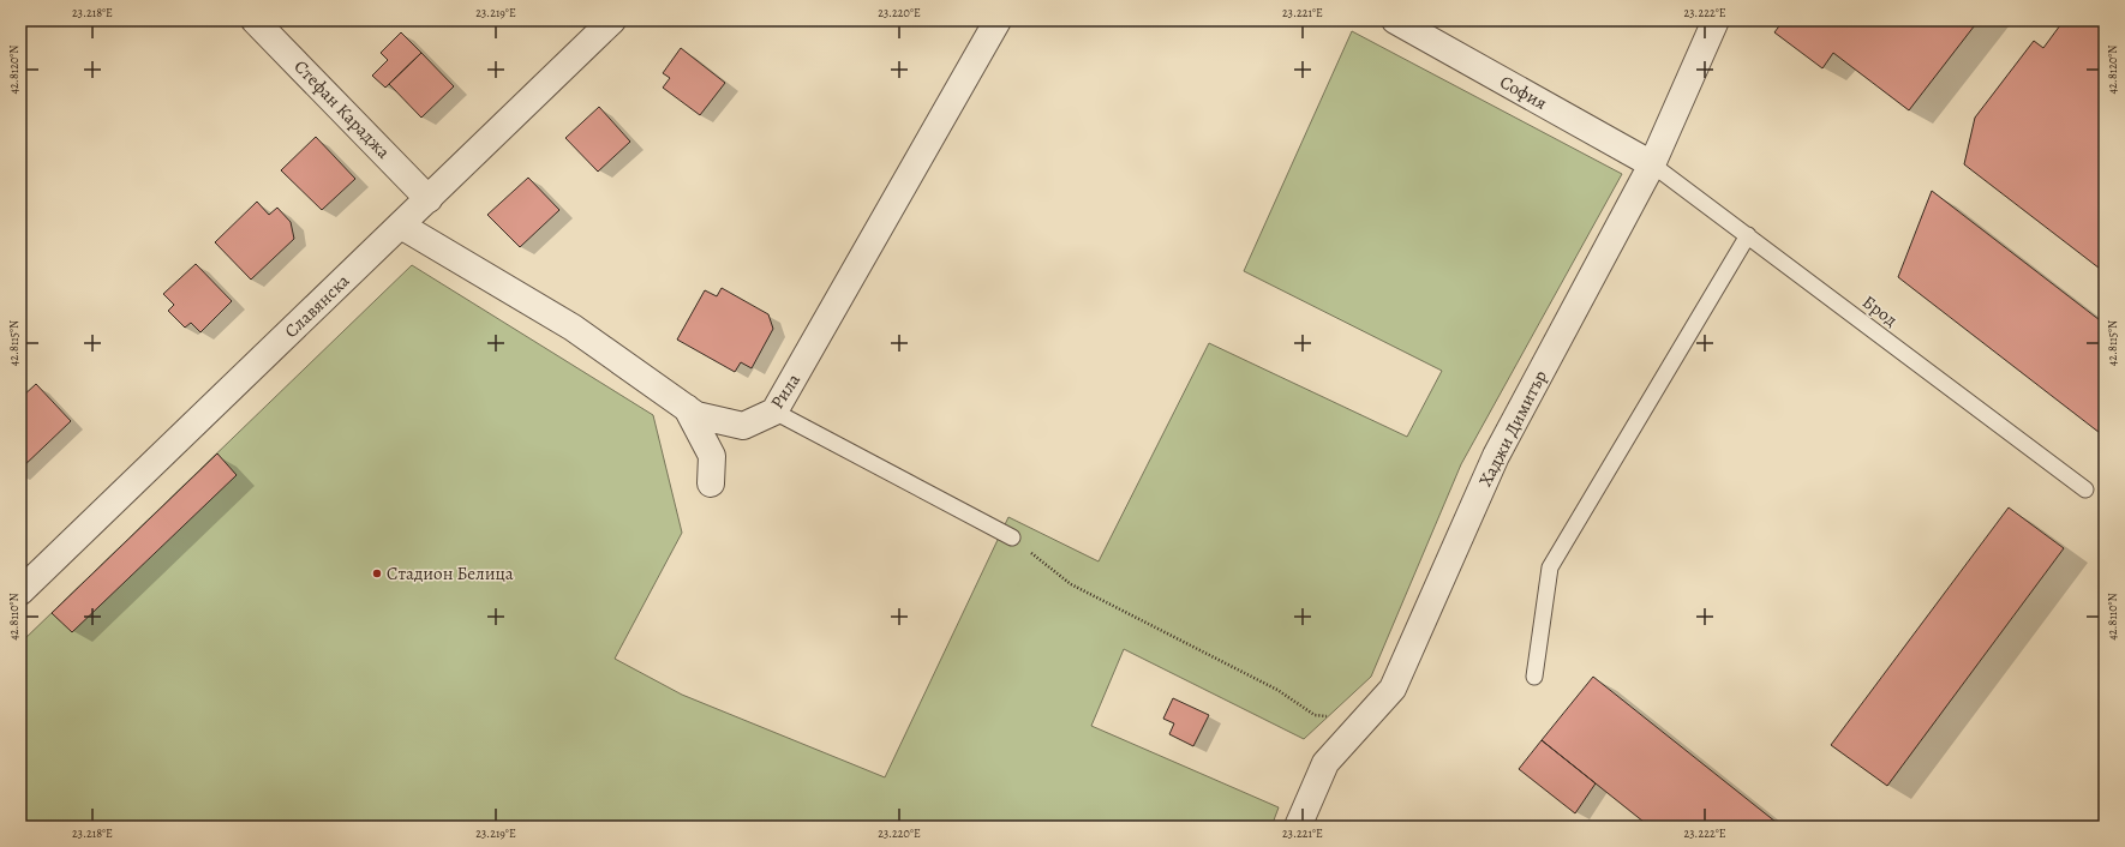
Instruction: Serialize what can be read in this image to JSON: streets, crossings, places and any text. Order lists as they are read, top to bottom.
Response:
{
  "streets": {
    "street": [
      "София",
      "Стефан Караджа",
      "Славянска",
      "Рила",
      "Хаджи Димитър"
    ],
    "lane": ["Брод"]
  },
  "crossings": [
    ["София", "Брод"],
    ["София", "Хаджи Димитър"],
    ["Стефан Караджа", "Славянска"],
    ["Славянска", "Рила"],
    ["Брод", "Хаджи Димитър"]
  ],
  "places": ["Стадион Белица"],
  "coordinates": [
    "23.218°E",
    "23.219°E",
    "23.220°E",
    "23.221°E",
    "23.222°E",
    "42.8120°N",
    "42.8115°N",
    "42.8110°N"
  ]
}
